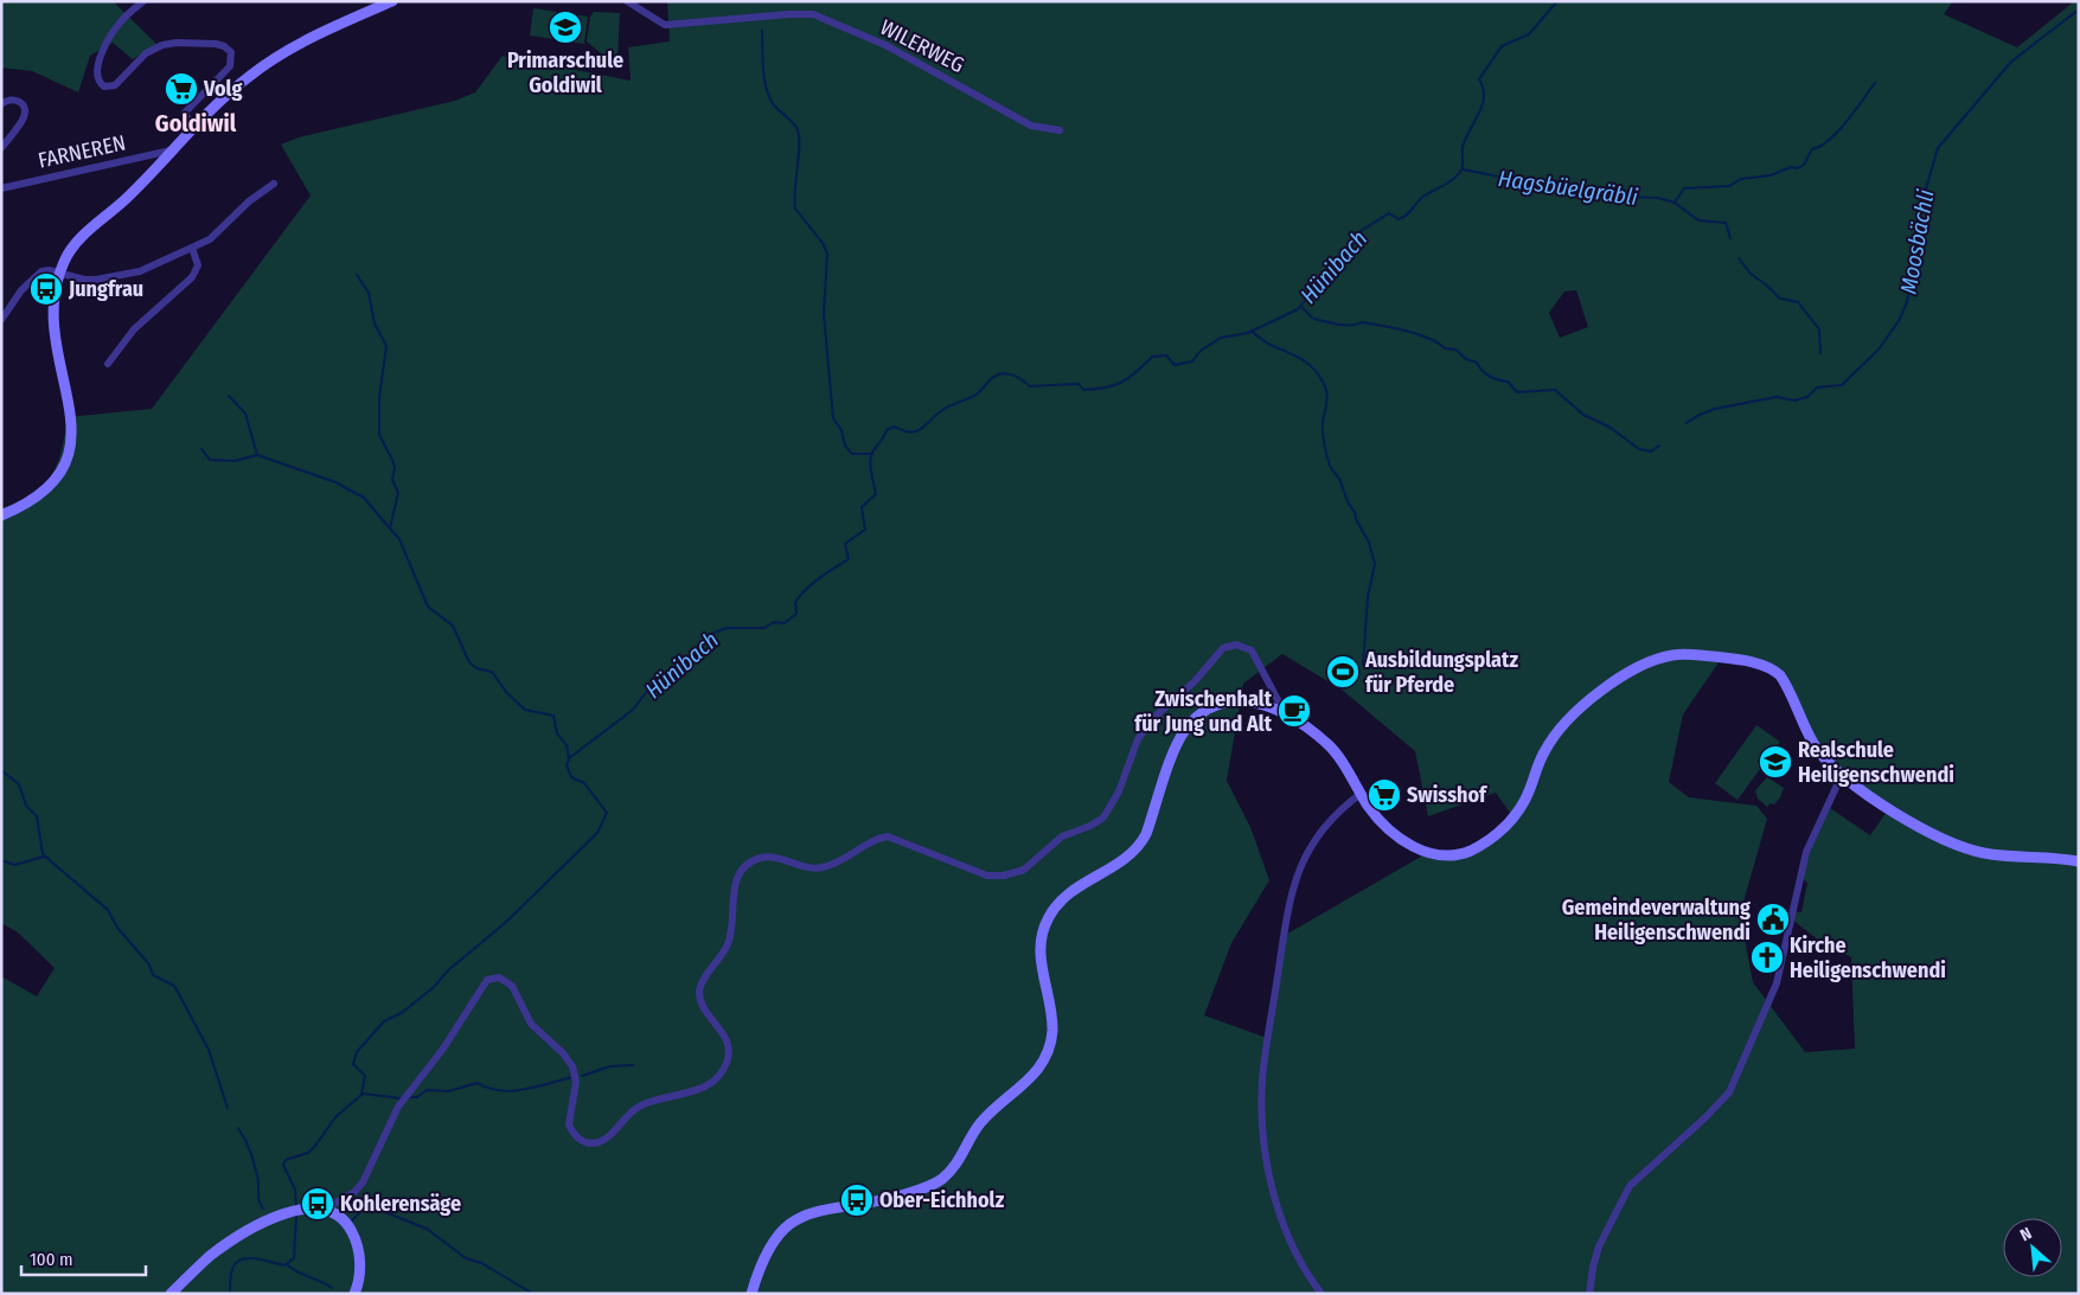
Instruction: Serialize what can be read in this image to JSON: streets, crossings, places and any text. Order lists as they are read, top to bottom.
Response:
{
  "streets": {
    "street": ["WILERWEG", "FARNEREN"]
  },
  "districts": ["Goldiwil"],
  "water": ["Hagsbüelgräbli", "Moosbächli", "Hünibach"],
  "places": {
    "school or university": ["Primarschule Goldiwil", "Realschule Heiligenschwendi"],
    "supermarket": ["Volg", "Swisshof"],
    "bus stop": ["Jungfrau", "Ober-Eichholz", "Kohlerensäge"],
    "sports": ["Ausbildungsplatz für Pferde"],
    "cafe": ["Zwischenhalt für Jung und Alt"],
    "public building": ["Gemeindeverwaltung Heiligenschwendi"],
    "church": ["Kirche Heiligenschwendi"]
  },
  "scale_bar": "100 m",
  "north": "top left"
}
